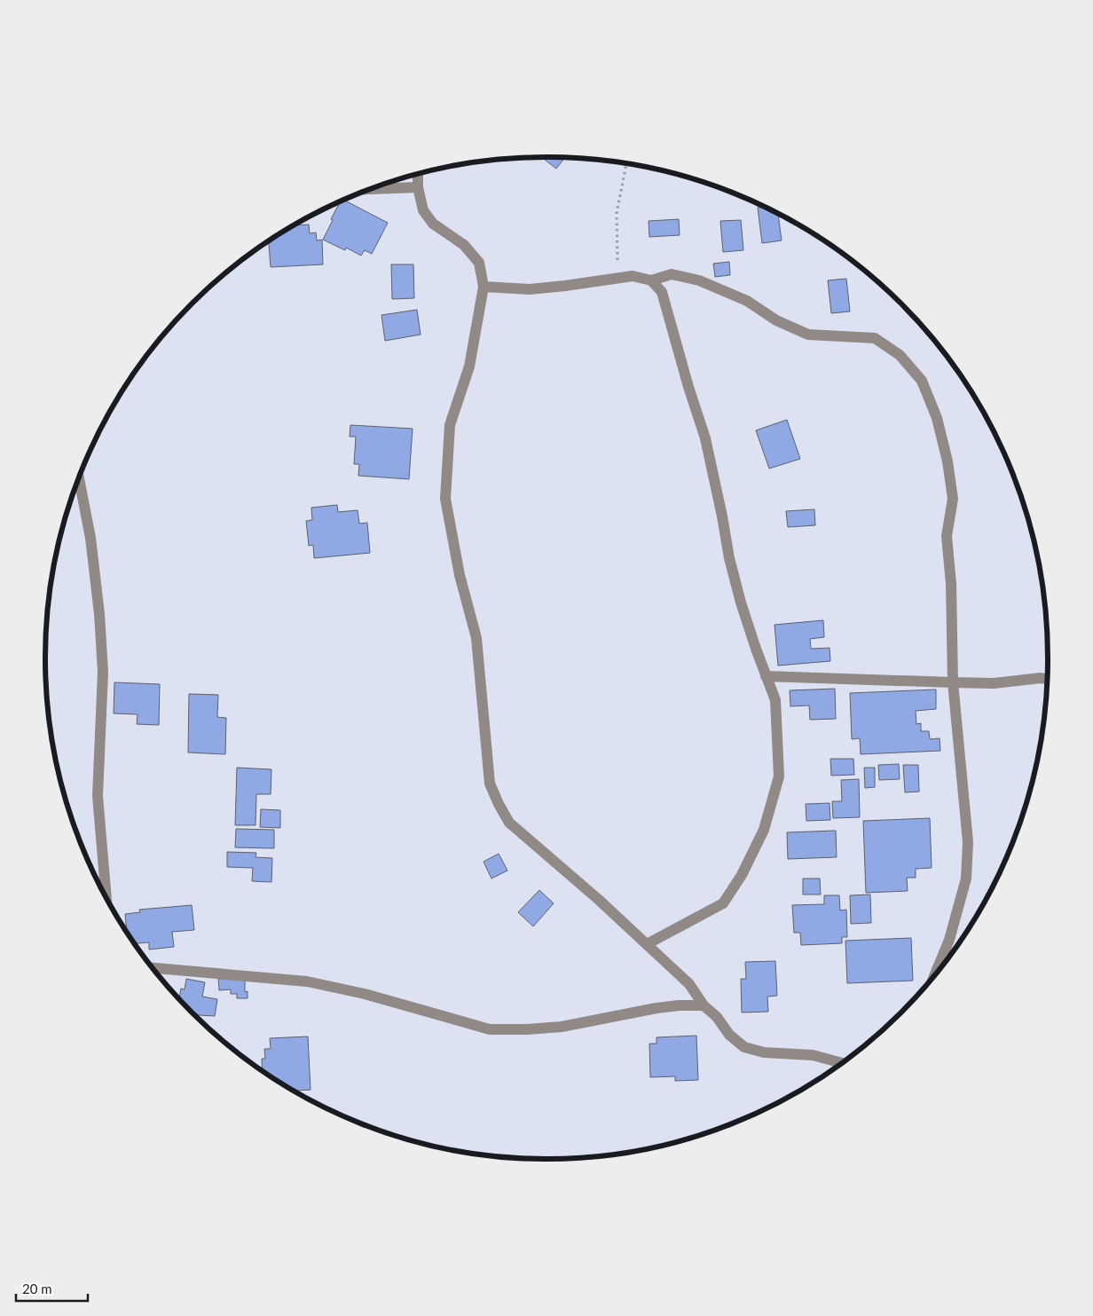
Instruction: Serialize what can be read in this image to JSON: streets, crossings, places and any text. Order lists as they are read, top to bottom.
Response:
{
  "scale_bar": "20 m"
}
